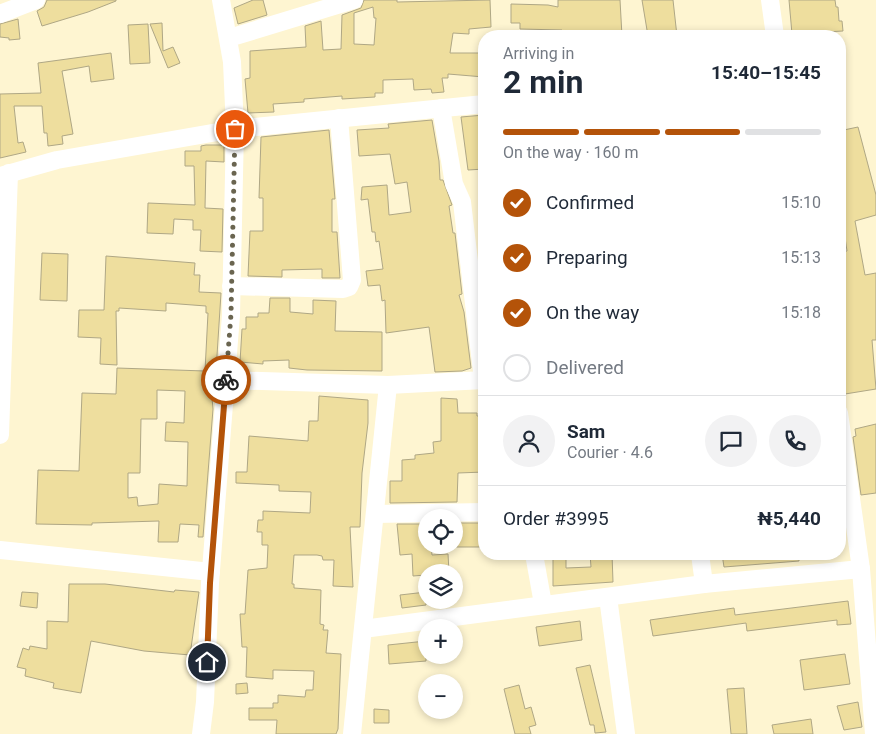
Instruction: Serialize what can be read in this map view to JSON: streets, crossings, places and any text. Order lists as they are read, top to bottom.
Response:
{
  "page": {
    "heading": ["2 min", "Arriving in", "15:40–15:45"],
    "panel": [
      "Sam",
      "Courier · 4.6",
      "Order #3995",
      "₦5,440"
    ],
    "bar": "On the way · 160 m",
    "list": [
      ["Confirmed", "15:10"],
      ["Preparing", "15:13"],
      ["On the way", "15:18"],
      "Delivered"
    ],
    "map_buttons": ["+", "−"]
  }
}
